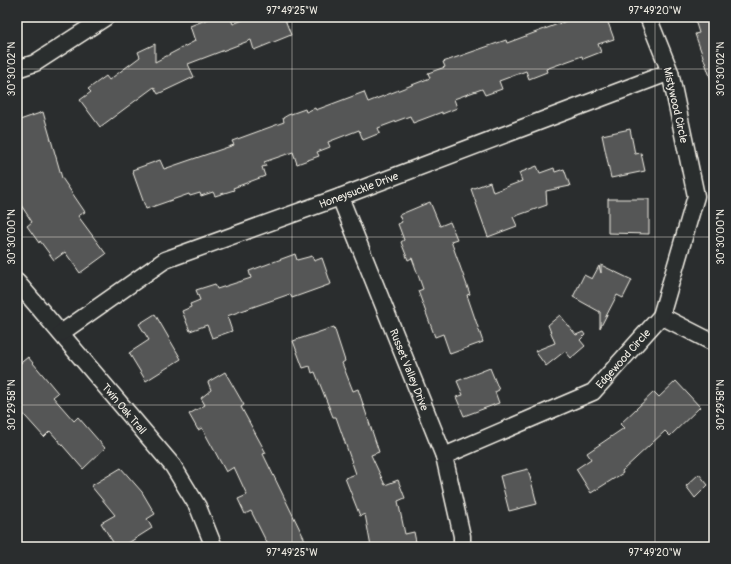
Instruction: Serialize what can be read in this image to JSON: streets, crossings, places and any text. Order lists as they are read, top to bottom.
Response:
{
  "streets": {
    "street": [
      "Mistywood Circle",
      "Honeysuckle Drive",
      "Edgewood Circle",
      "Russet Valley Drive",
      "Twin Oak Trail"
    ]
  },
  "crossings": [
    ["Mistywood Circle", "Honeysuckle Drive"],
    ["Mistywood Circle", "Edgewood Circle"],
    ["Honeysuckle Drive", "Russet Valley Drive"],
    ["Honeysuckle Drive", "Twin Oak Trail"],
    ["Edgewood Circle", "Russet Valley Drive"]
  ],
  "coordinates": [
    "97°49'25\"W",
    "97°49'20\"W",
    "30°30'02\"N",
    "30°30'00\"N",
    "30°29'58\"N"
  ]
}
